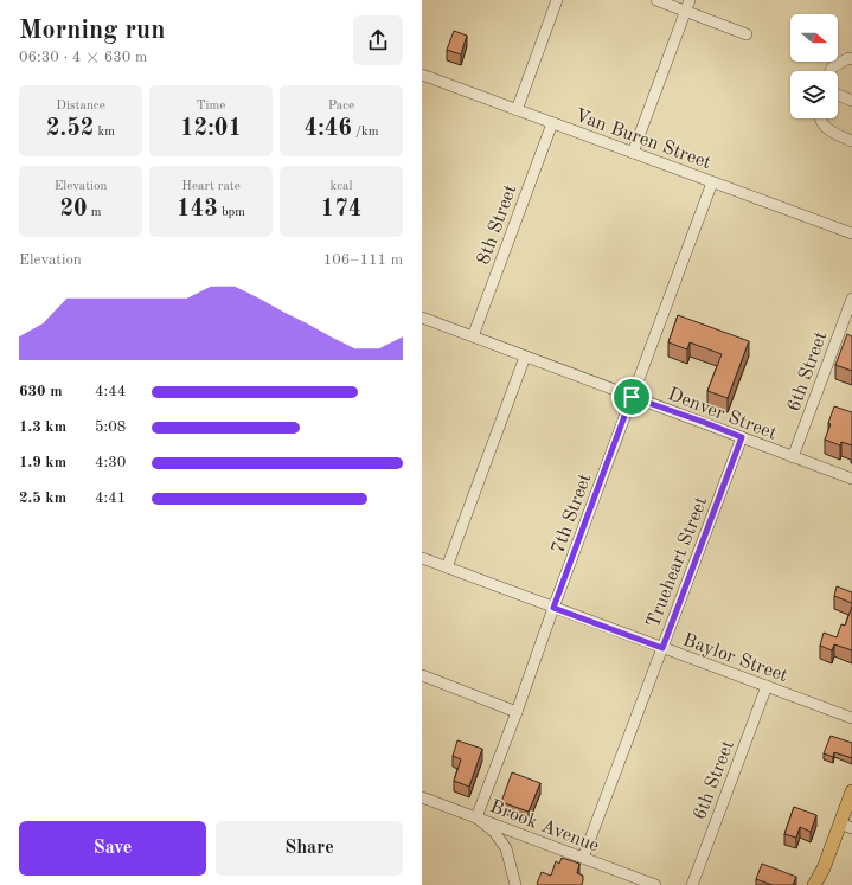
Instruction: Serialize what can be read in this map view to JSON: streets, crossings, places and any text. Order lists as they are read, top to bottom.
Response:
{
  "streets": {
    "street": [
      "Van Buren Street",
      "8th Street",
      "6th Street",
      "Denver Street",
      "7th Street",
      "Trueheart Street",
      "Baylor Street",
      "Brook Avenue"
    ]
  },
  "crossings": [
    ["Van Buren Street", "8th Street"],
    ["Van Buren Street", "7th Street"],
    ["8th Street", "Denver Street"],
    ["6th Street", "Denver Street"],
    ["6th Street", "Baylor Street"],
    ["Denver Street", "7th Street"],
    ["Denver Street", "Trueheart Street"],
    ["7th Street", "Baylor Street"],
    ["7th Street", "Brook Avenue"],
    ["Trueheart Street", "Baylor Street"],
    ["Trueheart Street", "Brook Avenue"]
  ],
  "north": "right",
  "page": {
    "heading": ["Morning run", "06:30 · 4 × 630 m"],
    "stats": [
      ["Distance", "2.52 km"],
      ["Time", "12:01"],
      ["Pace", "4:46 /km"],
      ["Elevation", "20 m"],
      ["Heart rate", "143 bpm"],
      ["kcal", "174"]
    ],
    "chart": ["Elevation", "106–111 m"],
    "list": [
      {
        "name": "630 m",
        "note": "4:44"
      },
      {
        "name": "1.3 km",
        "note": "5:08"
      },
      {
        "name": "1.9 km",
        "note": "4:30"
      },
      {
        "name": "2.5 km",
        "note": "4:41"
      }
    ],
    "buttons": ["Save", "Share"]
  }
}
